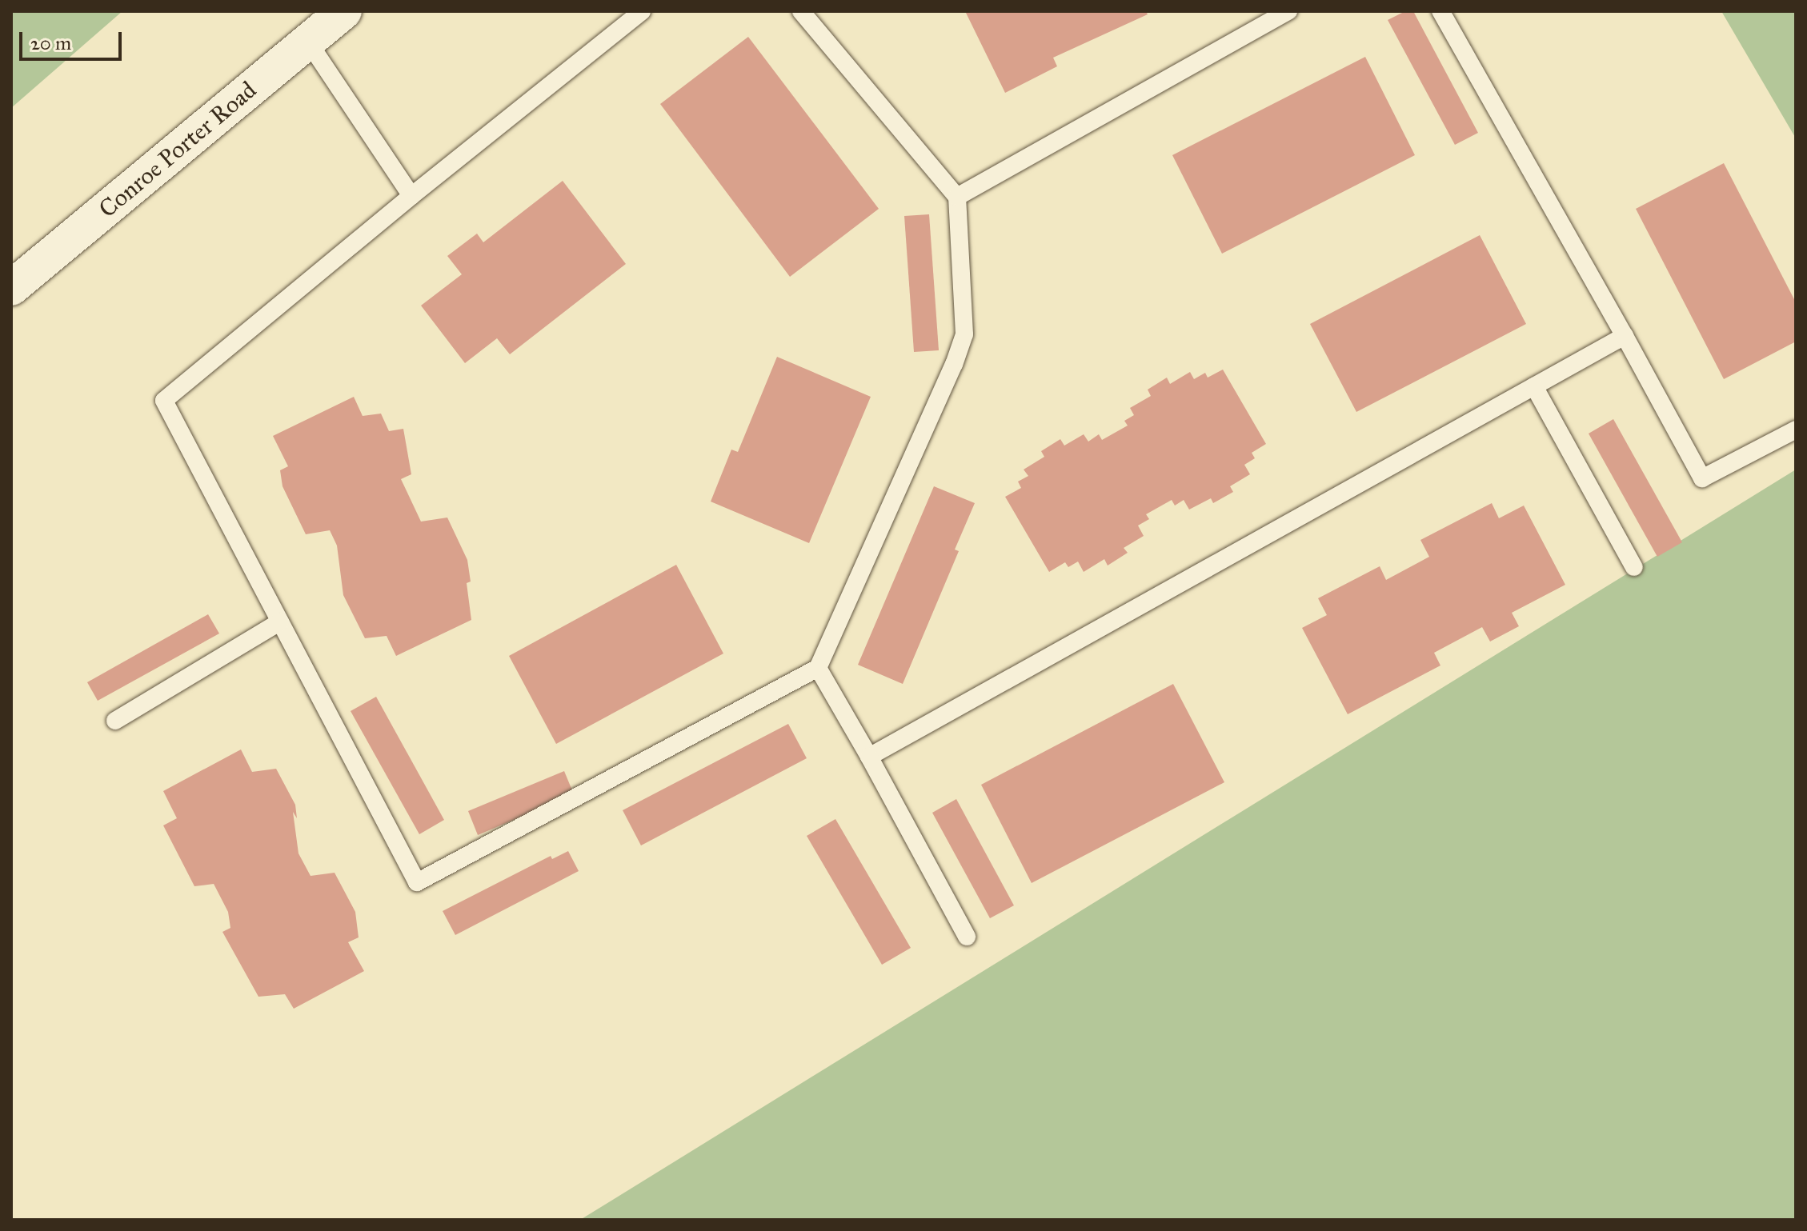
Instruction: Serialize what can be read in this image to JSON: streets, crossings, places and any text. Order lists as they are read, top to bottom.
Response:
{
  "streets": {
    "main road": ["Conroe Porter Road"]
  },
  "scale_bar": "20 m"
}
